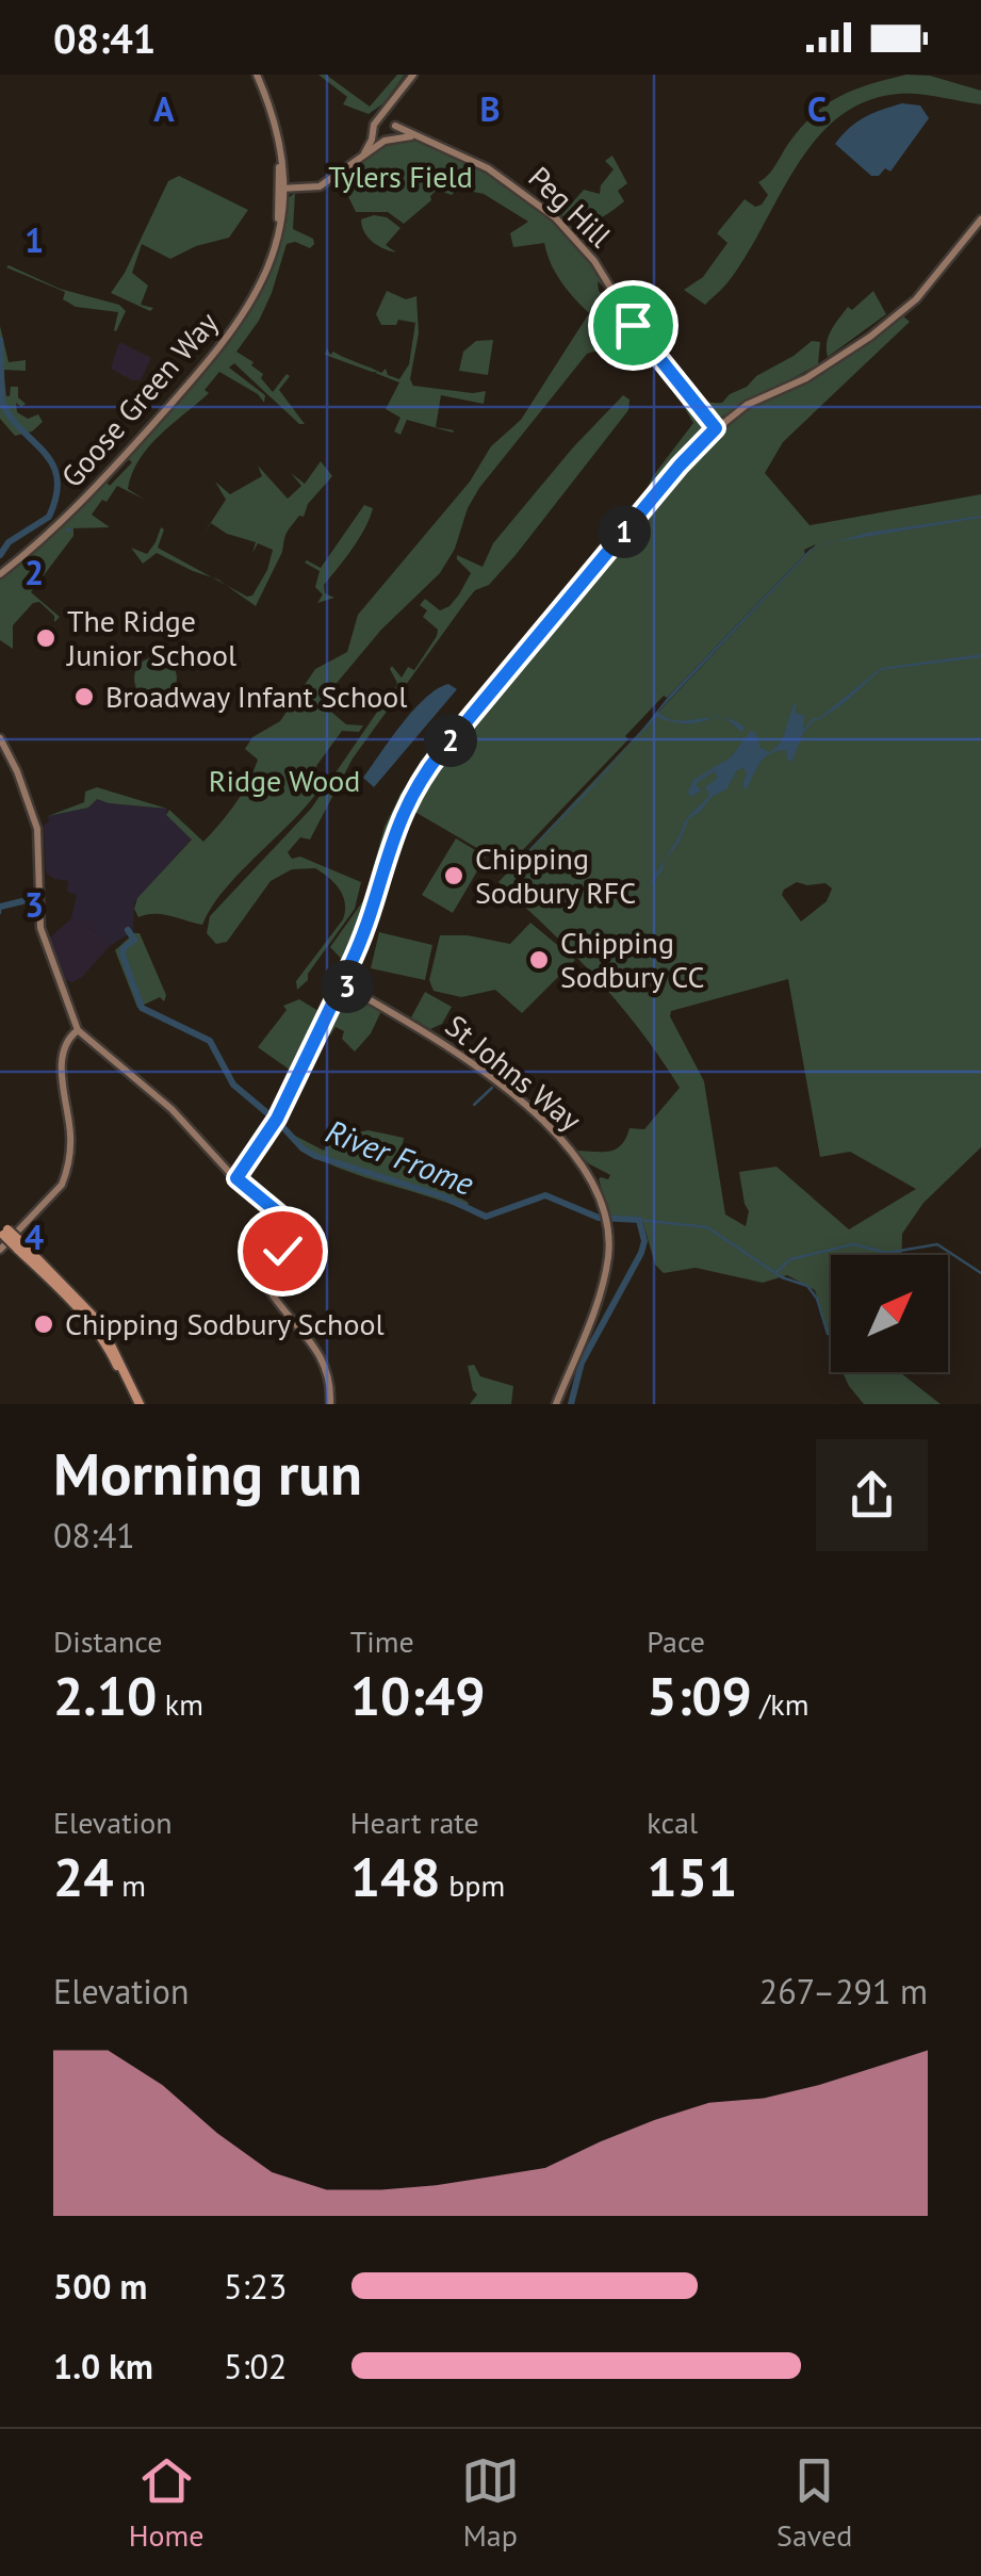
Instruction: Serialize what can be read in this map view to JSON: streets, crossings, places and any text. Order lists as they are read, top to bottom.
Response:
{
  "streets": {
    "main road": ["Peg Hill", "Goose Green Way", "St Johns Way"]
  },
  "water": ["River Frome"],
  "parks": ["Tylers Field", "Ridge Wood"],
  "places": [
    "The Ridge Junior School",
    "Broadway Infant School",
    "Chipping Sodbury RFC",
    "Chipping Sodbury CC",
    "Chipping Sodbury School"
  ],
  "north": "top right",
  "page": {
    "status": "08:41",
    "pins": ["1", "2", "3"],
    "heading": ["Morning run", "08:41"],
    "stats": [
      ["Distance", "2.10 km"],
      ["Time", "10:49"],
      ["Pace", "5:09 /km"],
      ["Elevation", "24 m"],
      ["Heart rate", "148 bpm"],
      ["kcal", "151"]
    ],
    "chart": ["Elevation", "267–291 m"],
    "list": [
      {
        "name": "500 m",
        "note": "5:23"
      },
      {
        "name": "1.0 km",
        "note": "5:02"
      }
    ],
    "tabs": ["Home", "Map", "Saved"]
  },
  "grid": {
    "columns": ["A", "B", "C"],
    "rows": [
      "1",
      "2",
      "3",
      "4"
    ]
  }
}
